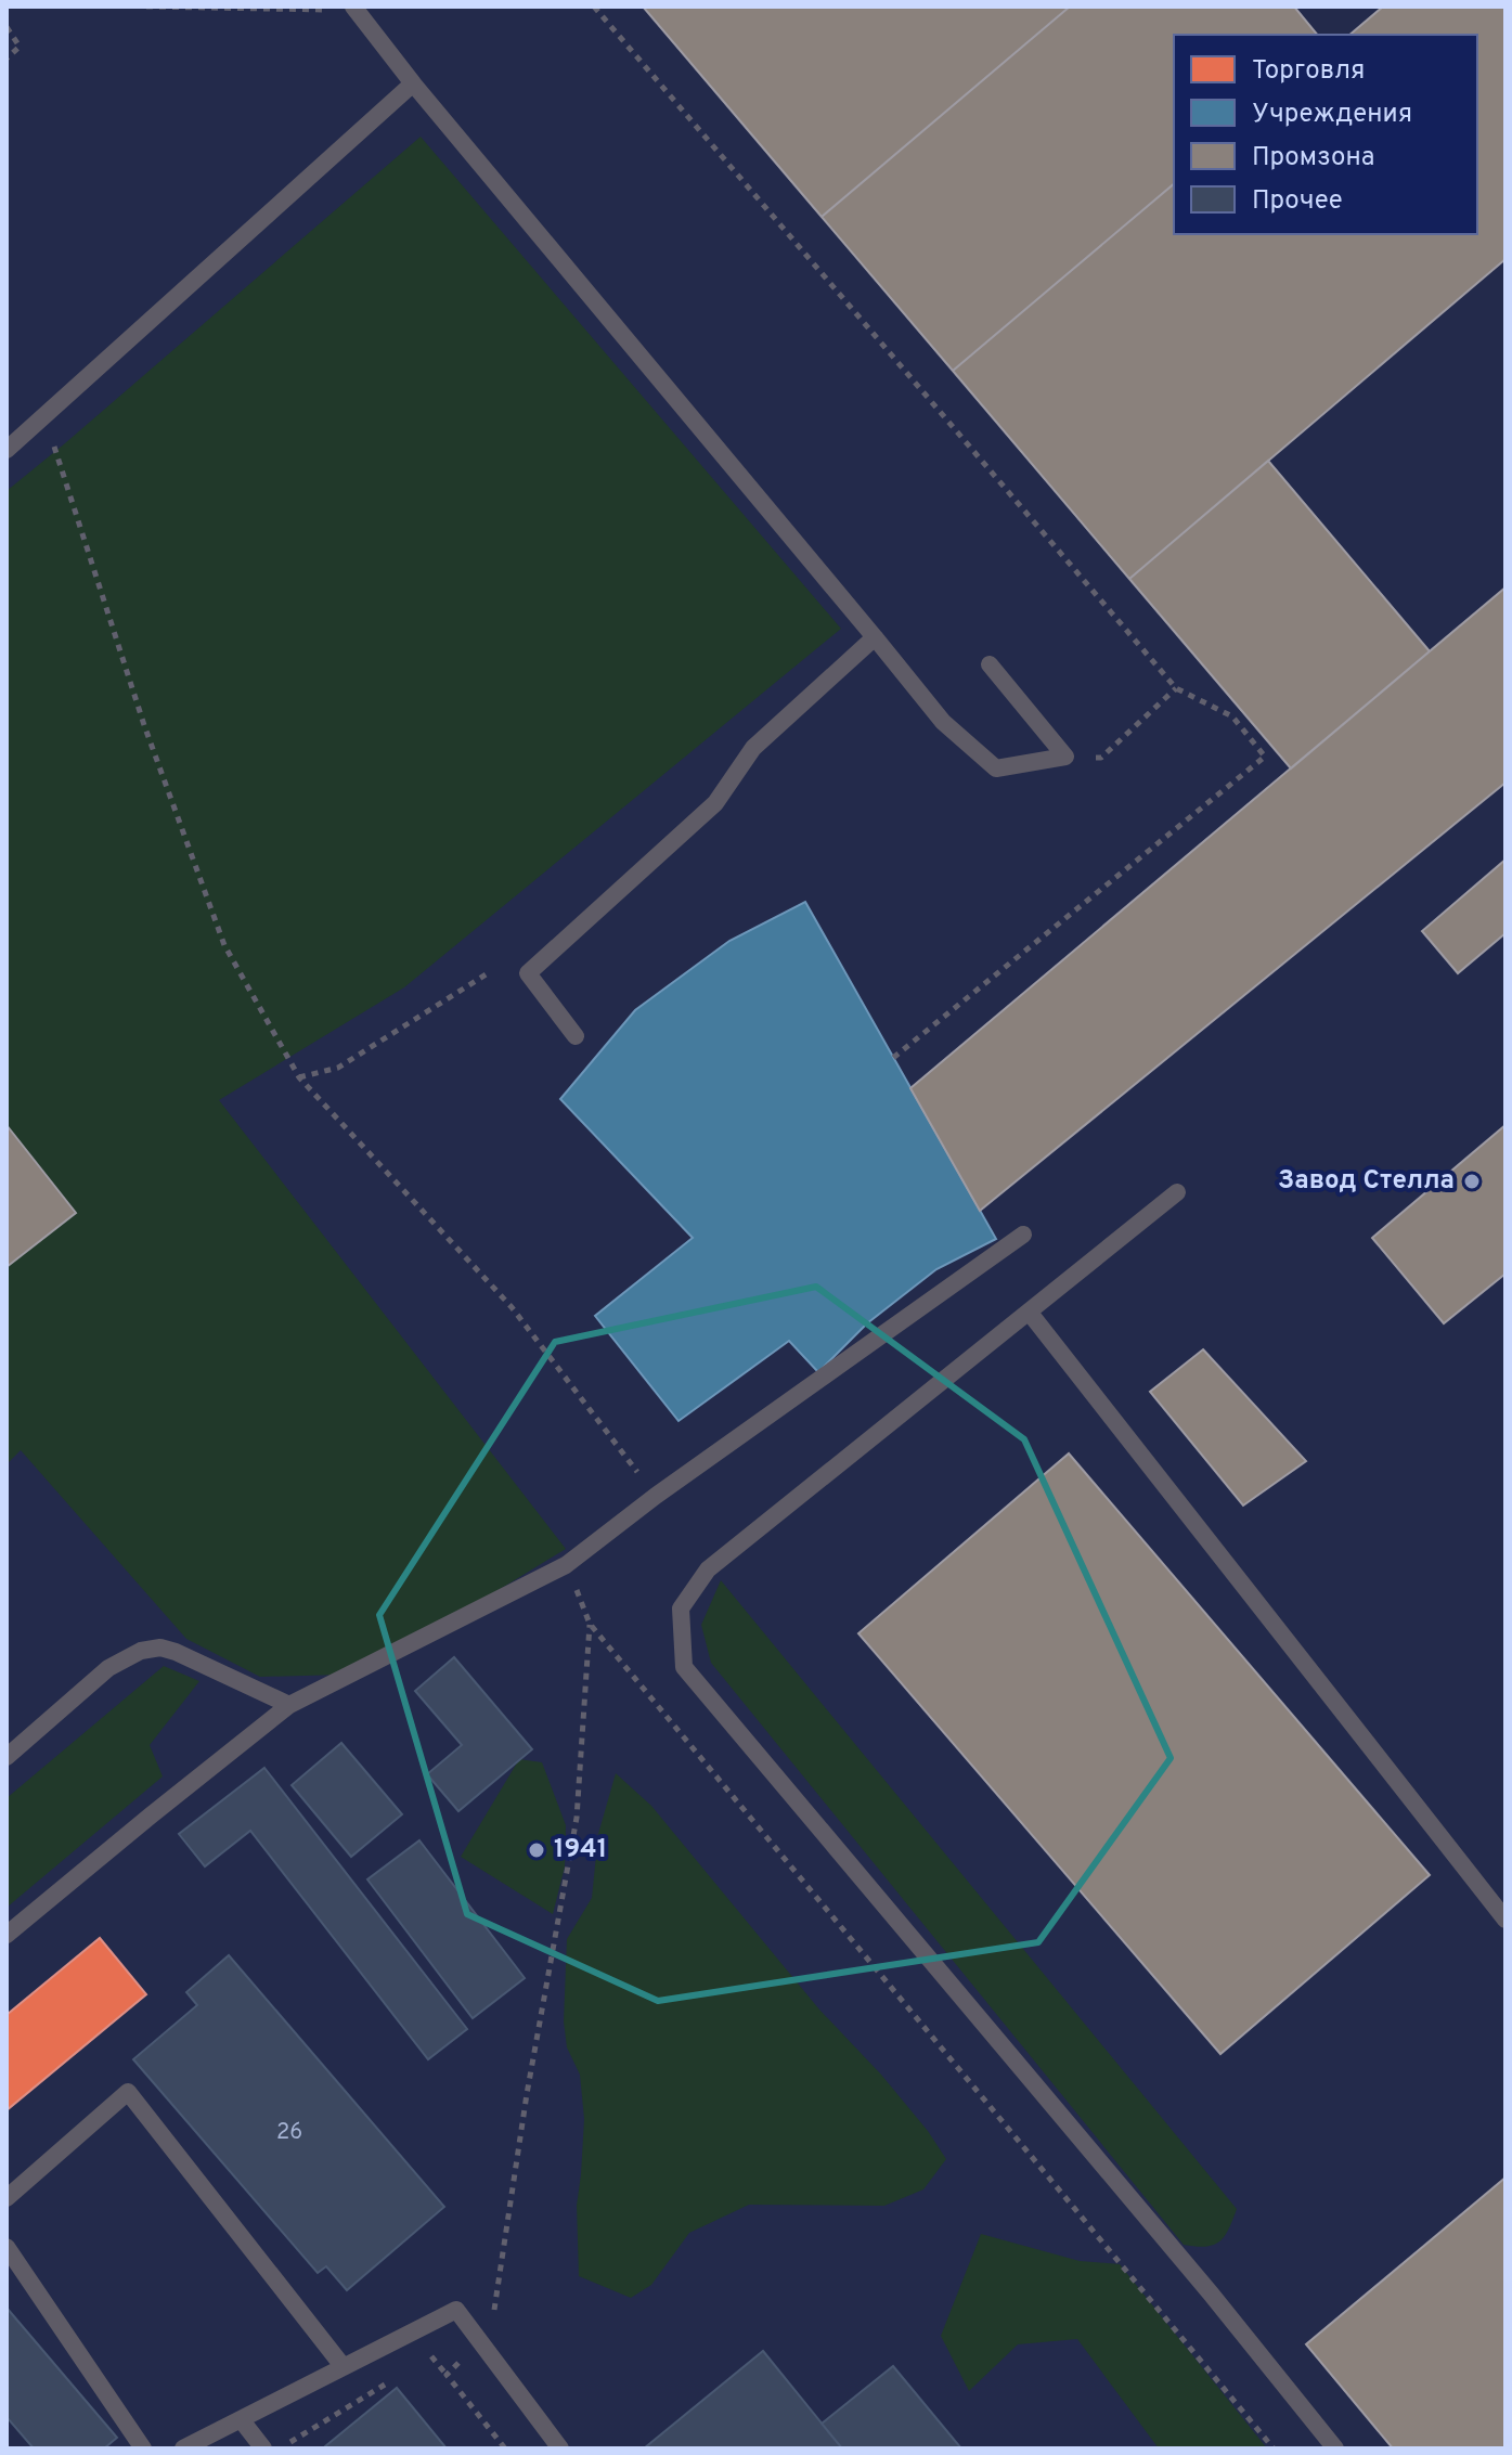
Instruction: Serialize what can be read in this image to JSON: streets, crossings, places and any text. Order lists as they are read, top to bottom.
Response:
{
  "places": ["Завод Стелла", "1941"],
  "house_numbers": ["26"],
  "legend": [
    "Торговля",
    "Учреждения",
    "Промзона",
    "Прочее"
  ]
}
